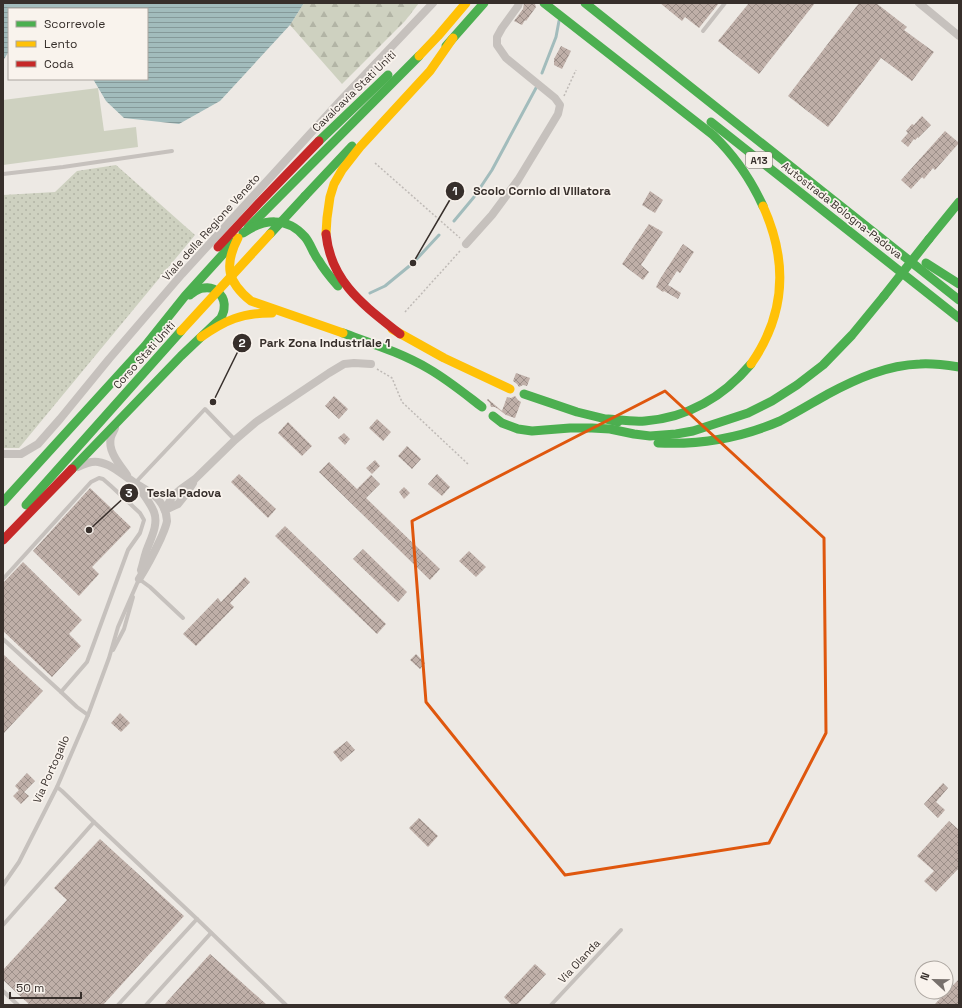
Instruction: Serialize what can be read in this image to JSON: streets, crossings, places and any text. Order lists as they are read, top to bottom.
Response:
{
  "streets": {
    "main road": [
      "Cavalcavia Stati Uniti",
      "A13",
      "Autostrada Bologna-Padova",
      "Corso Stati Uniti"
    ],
    "street": ["Viale della Regione Veneto", "Via Portogallo"],
    "lane": ["Via Olanda"]
  },
  "crossings": [
    ["Cavalcavia Stati Uniti", "Corso Stati Uniti"]
  ],
  "places": ["Scolo Cornio di Villatora", "Park Zona Industriale 1", "Tesla Padova"],
  "legend": ["Scorrevole", "Lento", "Coda"],
  "scale_bar": "50 m",
  "north": "left"
}
